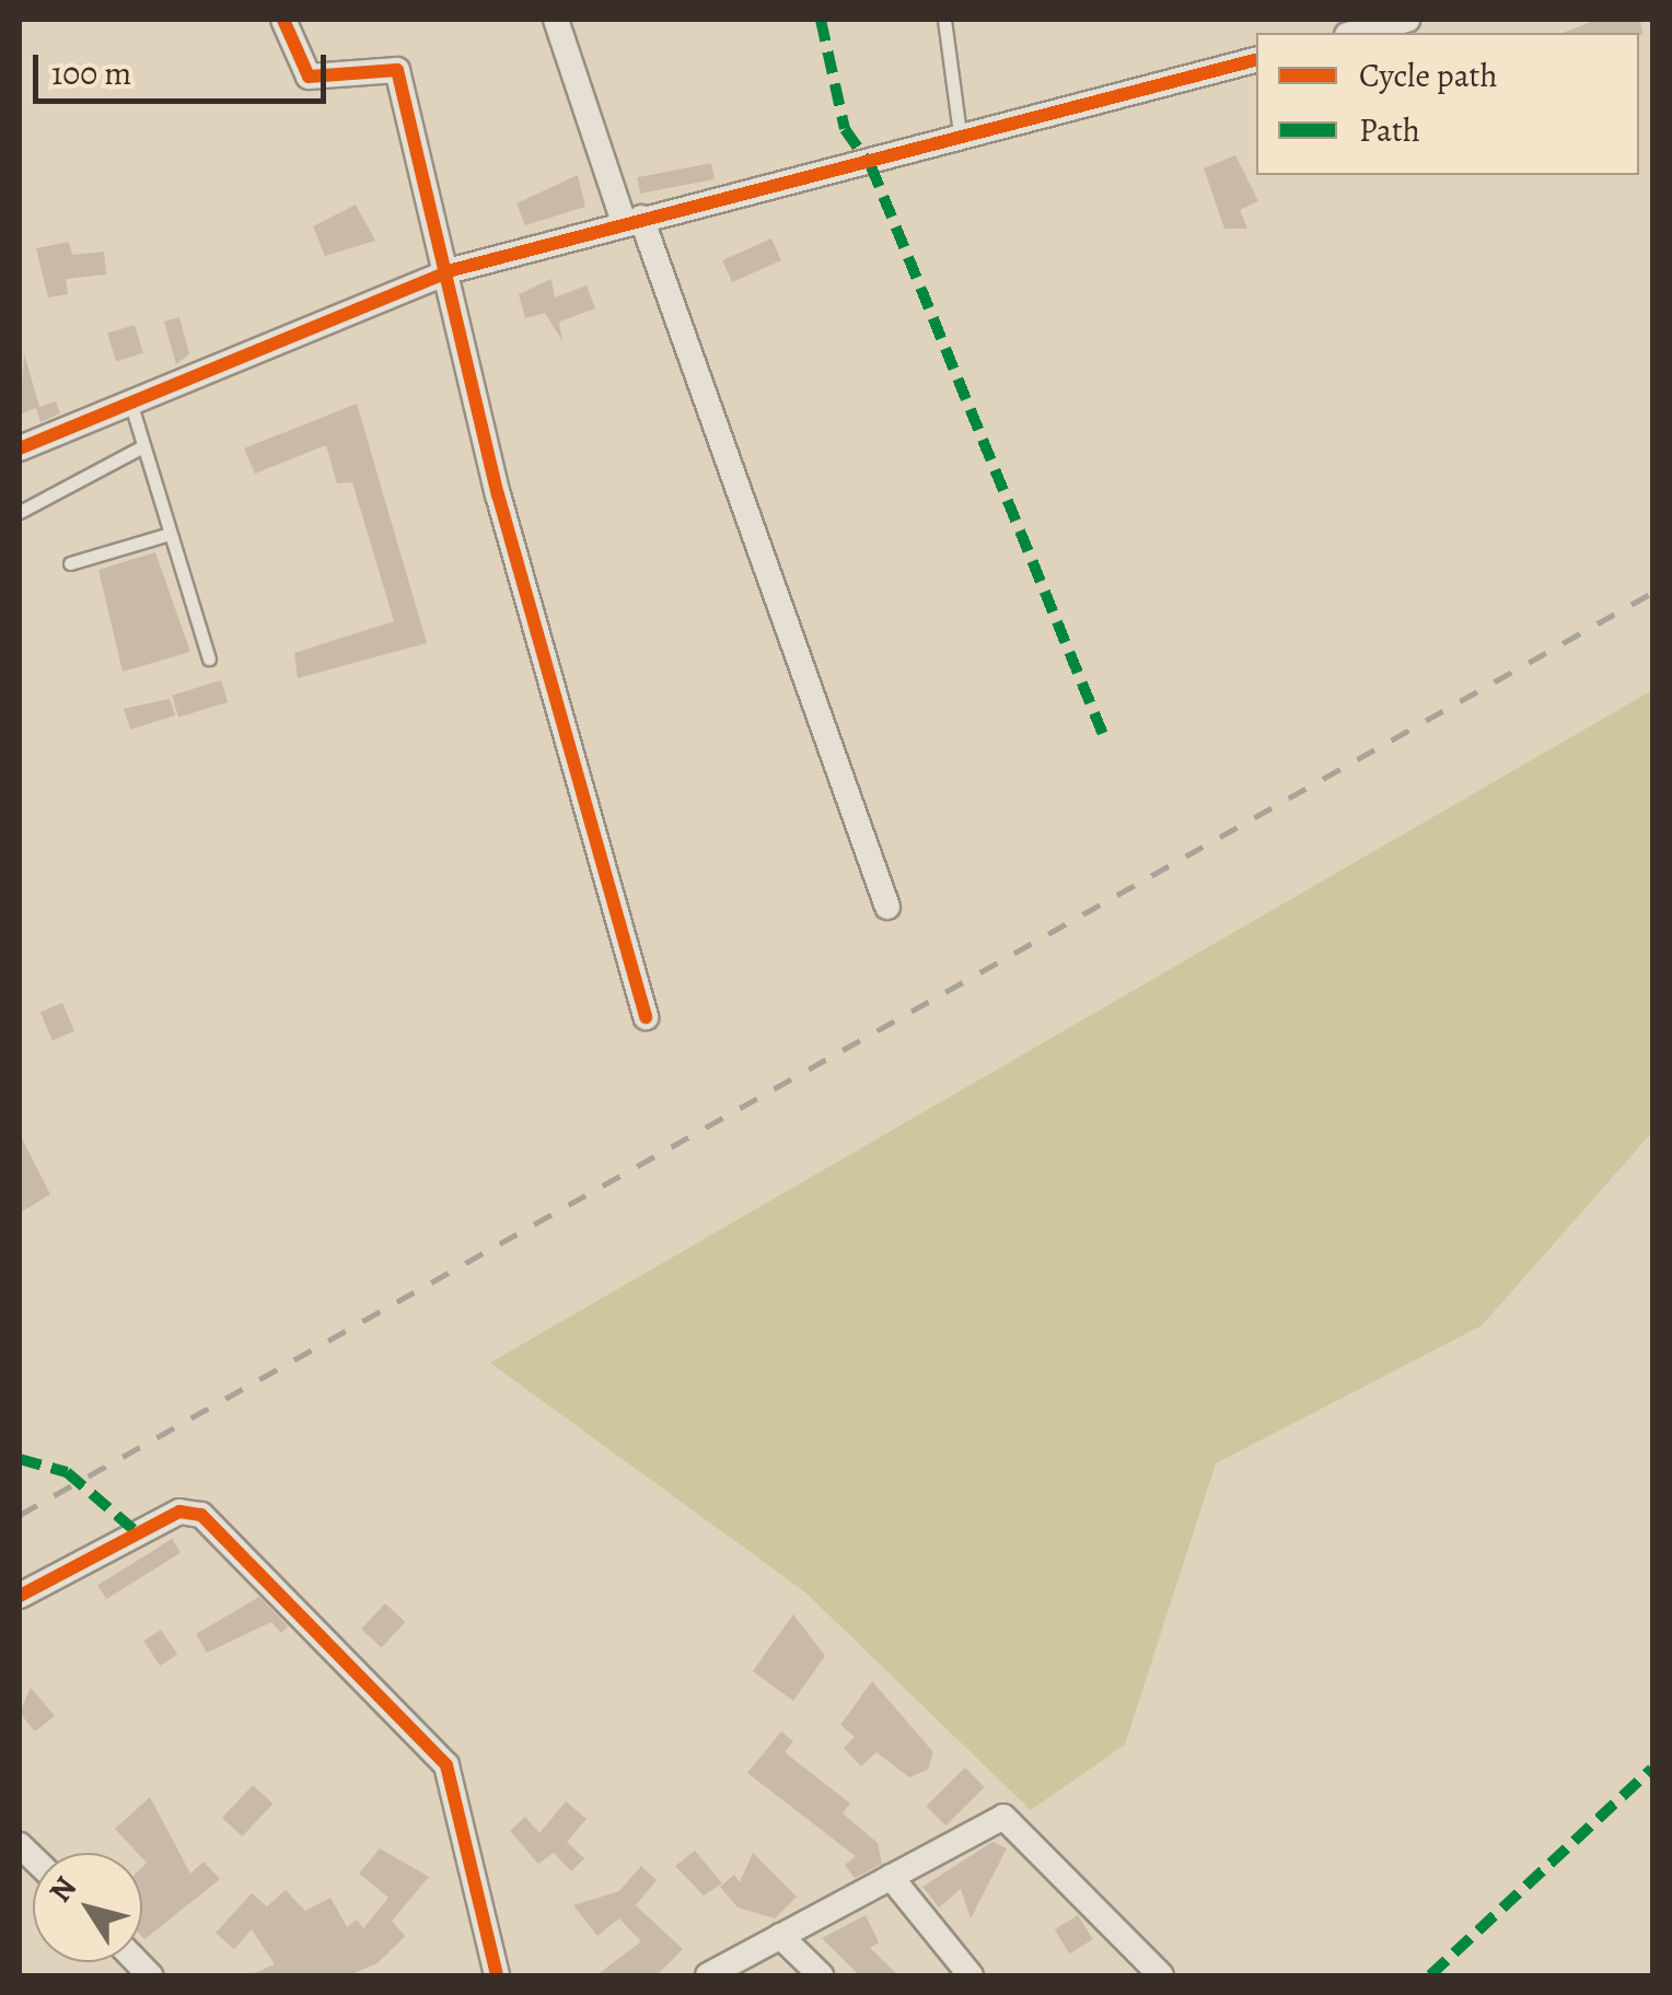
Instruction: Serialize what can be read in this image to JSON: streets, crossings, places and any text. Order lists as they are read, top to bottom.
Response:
{
  "legend": ["Cycle path", "Path"],
  "scale_bar": "100 m",
  "north": "top left"
}
